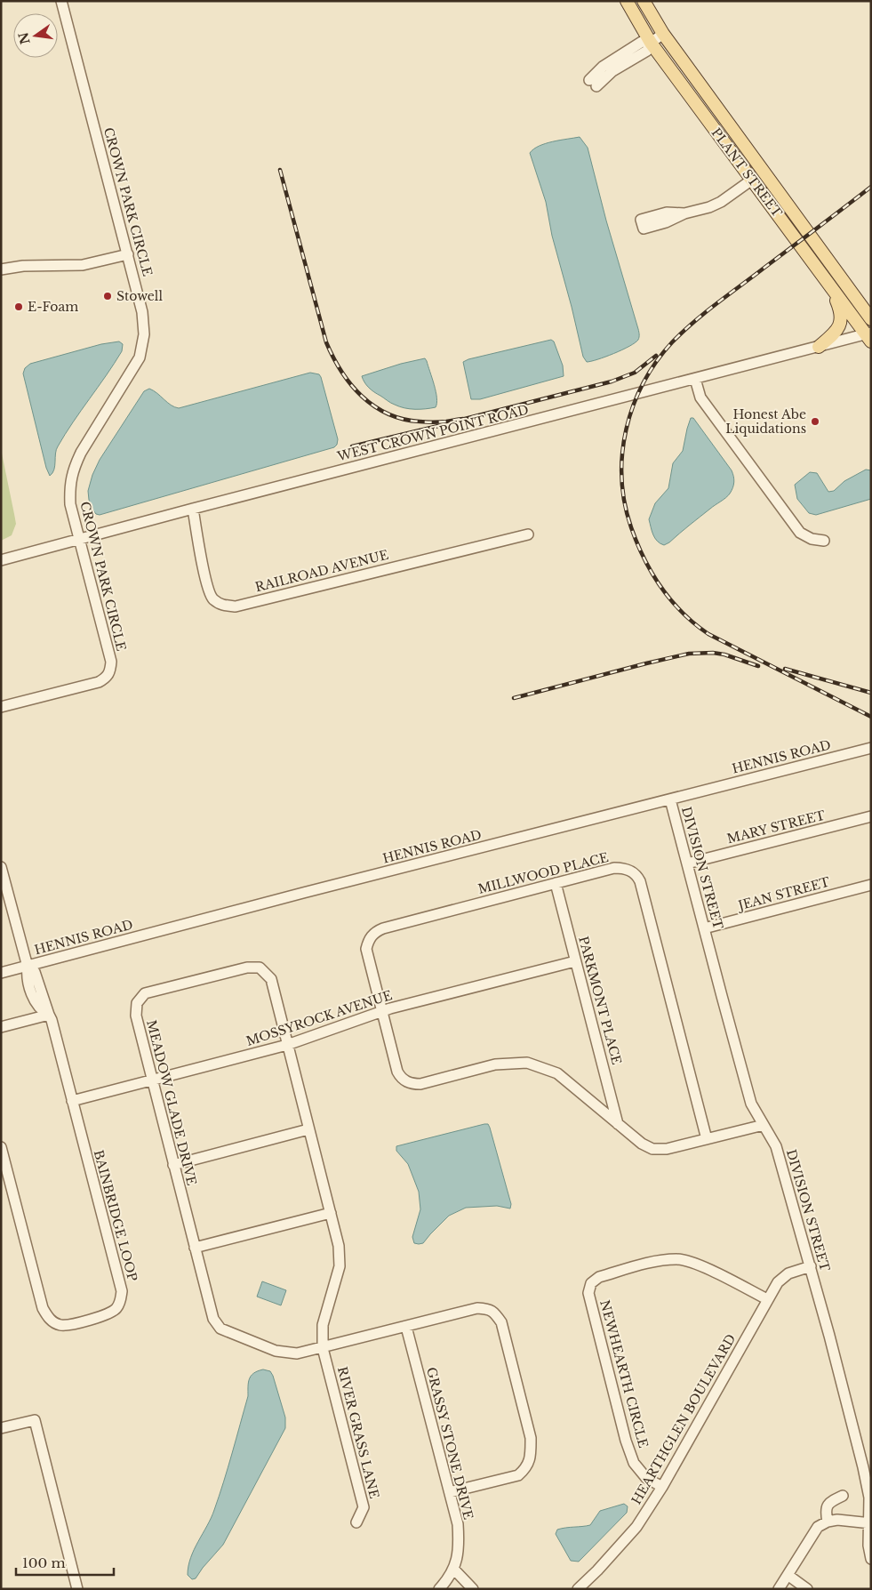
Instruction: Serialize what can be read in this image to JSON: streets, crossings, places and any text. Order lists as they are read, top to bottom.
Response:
{
  "streets": {
    "main road": ["PLANT STREET"],
    "street": [
      "CROWN PARK CIRCLE",
      "WEST CROWN POINT ROAD",
      "RAILROAD AVENUE",
      "HENNIS ROAD",
      "MARY STREET",
      "DIVISION STREET",
      "MILLWOOD PLACE",
      "JEAN STREET",
      "PARKMONT PLACE",
      "MOSSYROCK AVENUE",
      "MEADOW GLADE DRIVE",
      "BAINBRIDGE LOOP",
      "NEWHEARTH CIRCLE",
      "HEARTHGLEN BOULEVARD",
      "RIVER GRASS LANE",
      "GRASSY STONE DRIVE"
    ]
  },
  "crossings": [
    ["PLANT STREET", "WEST CROWN POINT ROAD"],
    ["CROWN PARK CIRCLE", "WEST CROWN POINT ROAD"],
    ["WEST CROWN POINT ROAD", "RAILROAD AVENUE"],
    ["HENNIS ROAD", "DIVISION STREET"],
    ["HENNIS ROAD", "BAINBRIDGE LOOP"],
    ["MARY STREET", "DIVISION STREET"],
    ["DIVISION STREET", "JEAN STREET"],
    ["DIVISION STREET", "HEARTHGLEN BOULEVARD"],
    ["MILLWOOD PLACE", "PARKMONT PLACE"],
    ["MILLWOOD PLACE", "MOSSYROCK AVENUE"],
    ["PARKMONT PLACE", "MOSSYROCK AVENUE"],
    ["MOSSYROCK AVENUE", "MEADOW GLADE DRIVE"],
    ["MOSSYROCK AVENUE", "BAINBRIDGE LOOP"],
    ["MEADOW GLADE DRIVE", "RIVER GRASS LANE"],
    ["NEWHEARTH CIRCLE", "HEARTHGLEN BOULEVARD"]
  ],
  "places": ["Stowell", "E-Foam", "Honest Abe Liquidations"],
  "scale_bar": "100 m",
  "north": "left"
}
